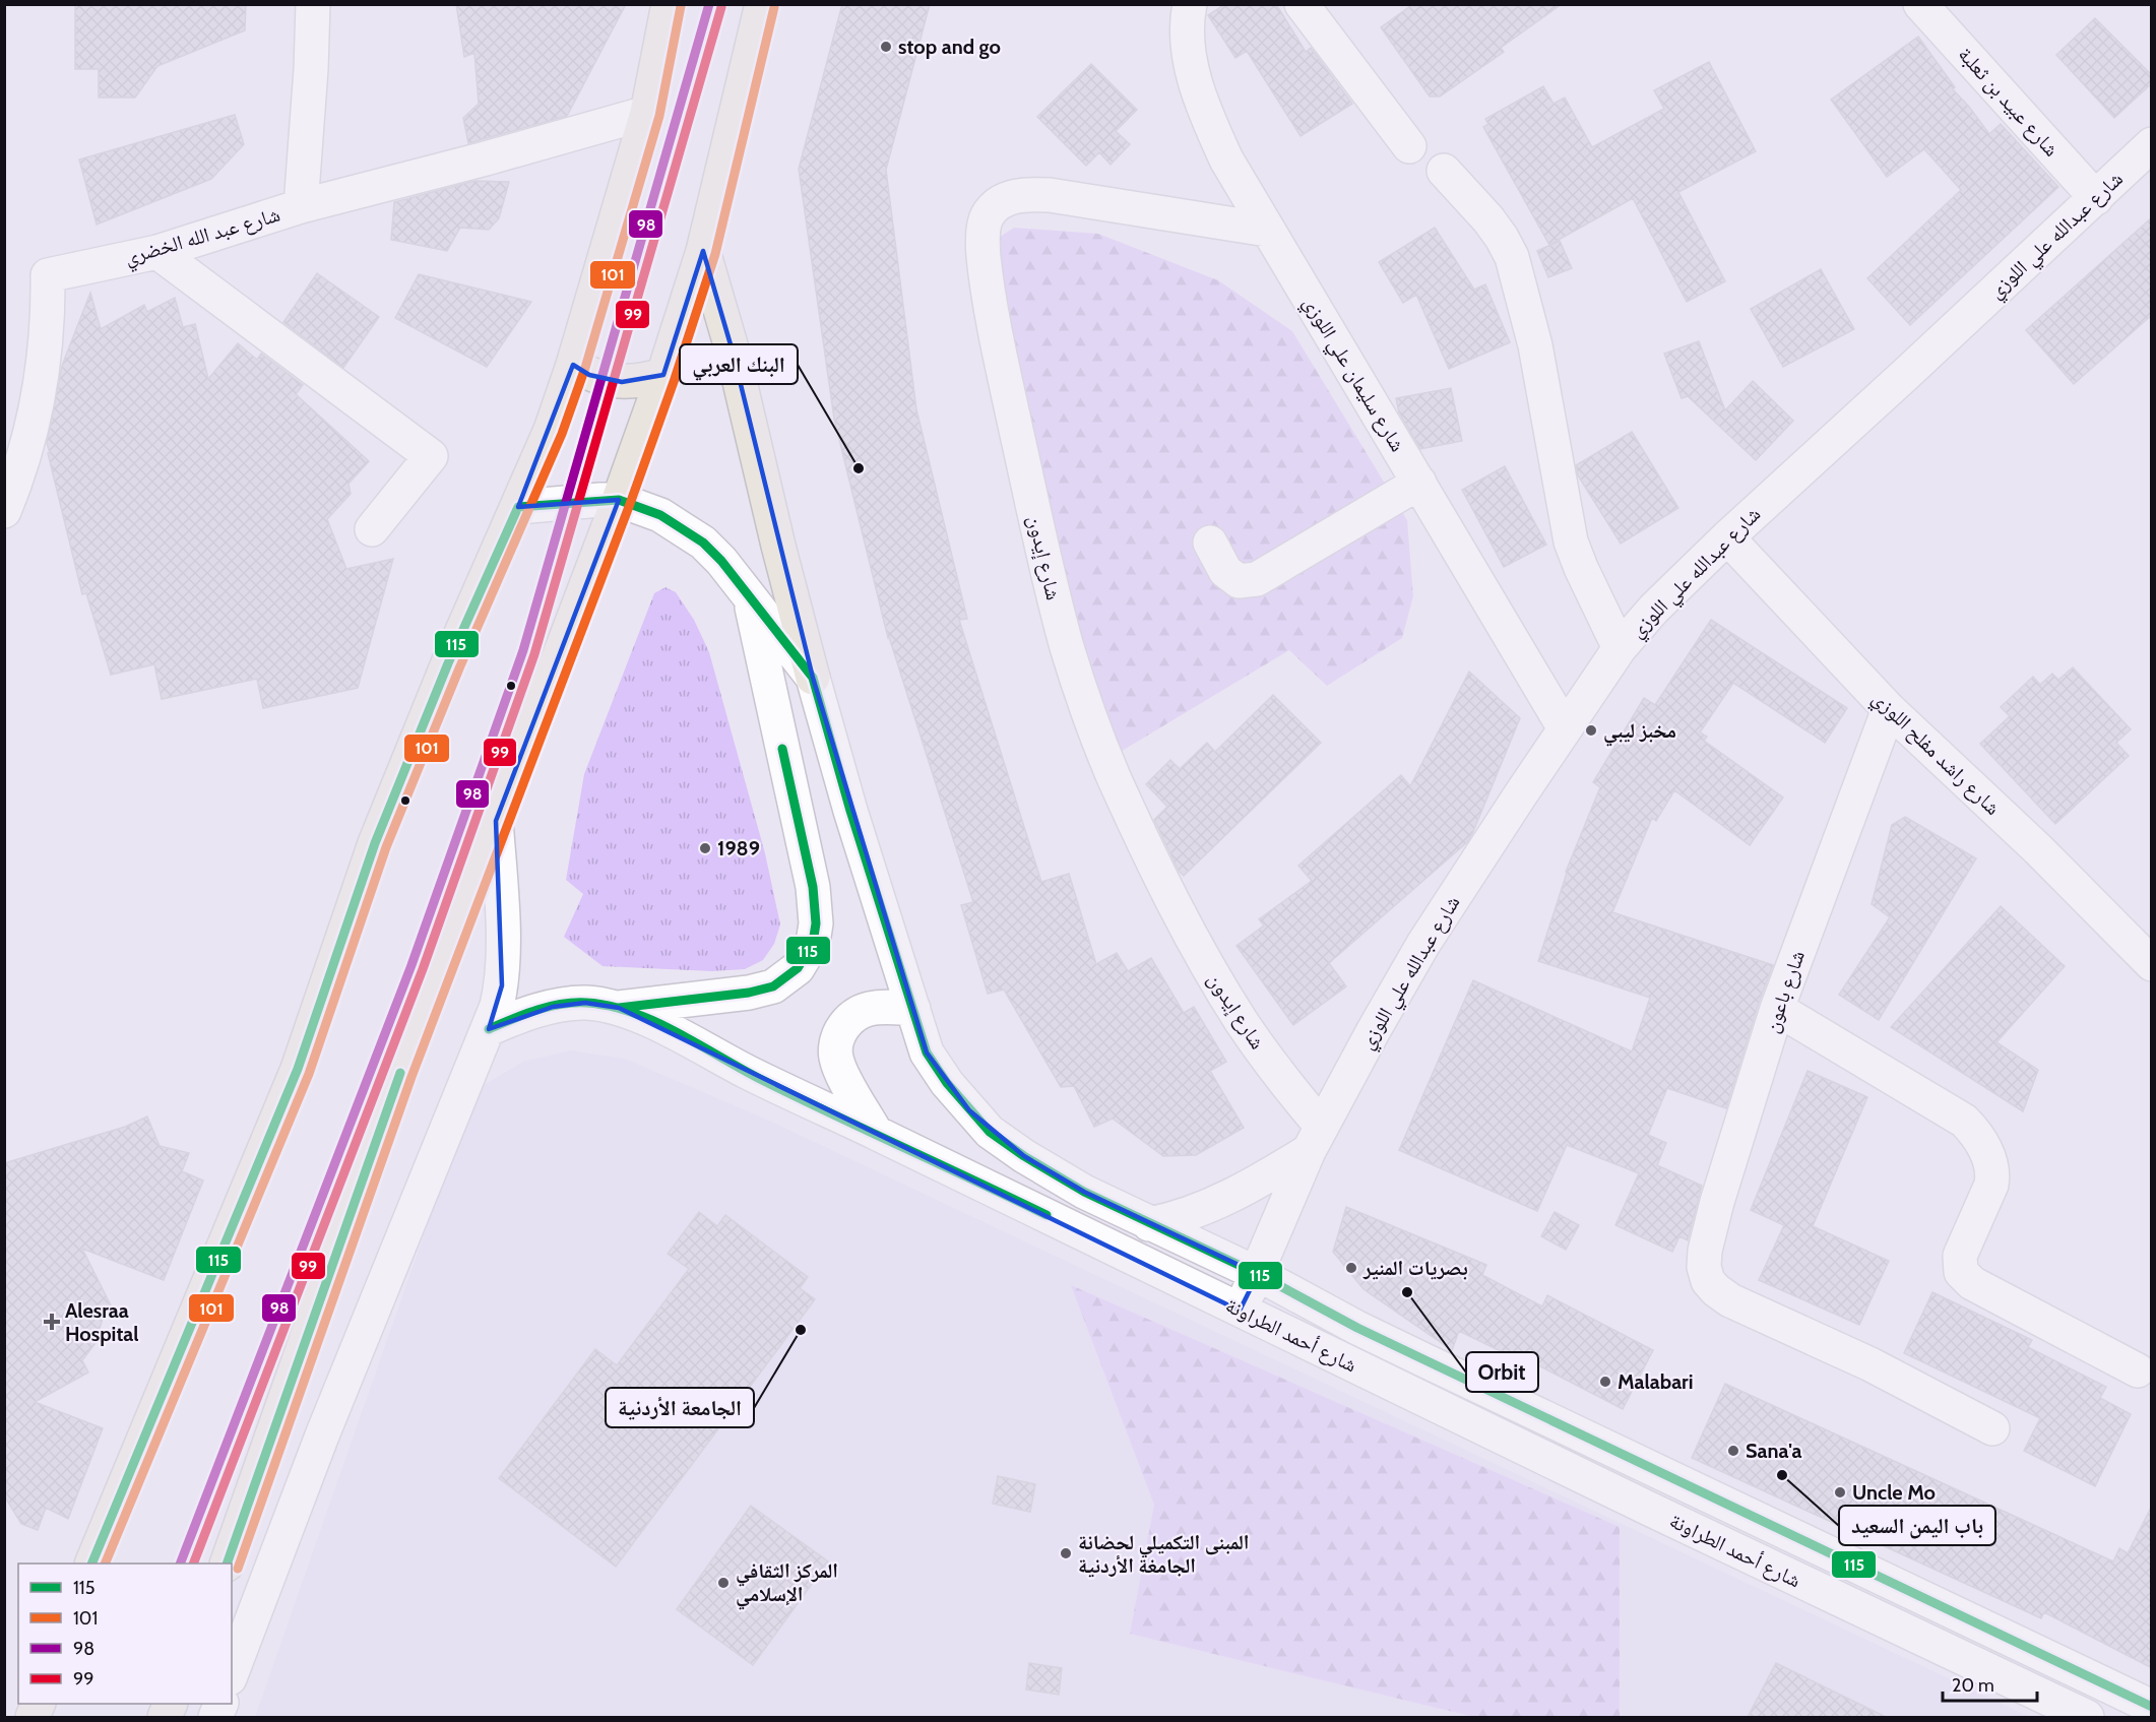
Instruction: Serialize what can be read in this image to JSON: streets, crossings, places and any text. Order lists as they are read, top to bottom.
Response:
{
  "streets": {
    "street": [
      "شارع عبيد بن ثعلبة",
      "شارع عبدالله علي اللوزي",
      "شارع عبد الله الخضري",
      "شارع سليمان علي اللوزي",
      "شارع إيدون",
      "شارع راشد مفلح اللوزي",
      "شارع باعون",
      "شارع أحمد الطراونة"
    ]
  },
  "crossings": [
    ["شارع عبيد بن ثعلبة", "شارع عبدالله علي اللوزي"],
    ["شارع عبدالله علي اللوزي", "شارع سليمان علي اللوزي"],
    ["شارع عبدالله علي اللوزي", "شارع إيدون"],
    ["شارع عبدالله علي اللوزي", "شارع راشد مفلح اللوزي"],
    ["شارع عبدالله علي اللوزي", "شارع أحمد الطراونة"],
    ["شارع سليمان علي اللوزي", "شارع إيدون"],
    ["شارع راشد مفلح اللوزي", "شارع باعون"]
  ],
  "places": {
    "other": [
      "stop and go",
      "البنك العربي",
      "مخبز ليبي",
      "1989",
      "بصريات المنير",
      "Orbit",
      "الجامعة الأردنية",
      "Malabari",
      "Sana'a",
      "باب اليمن السعيد",
      "Uncle Mo",
      "المبنى التكميلي لحضانة الجامغة الأردنية",
      "المركز الثقافي الإسلامي"
    ],
    "health": ["Alesraa Hospital"]
  },
  "lines": [
    "transit line 98",
    "transit line 101",
    "transit line 99",
    "transit line 115"
  ],
  "legend": [
    "115",
    "101",
    "98",
    "99"
  ],
  "scale_bar": "20 m"
}
